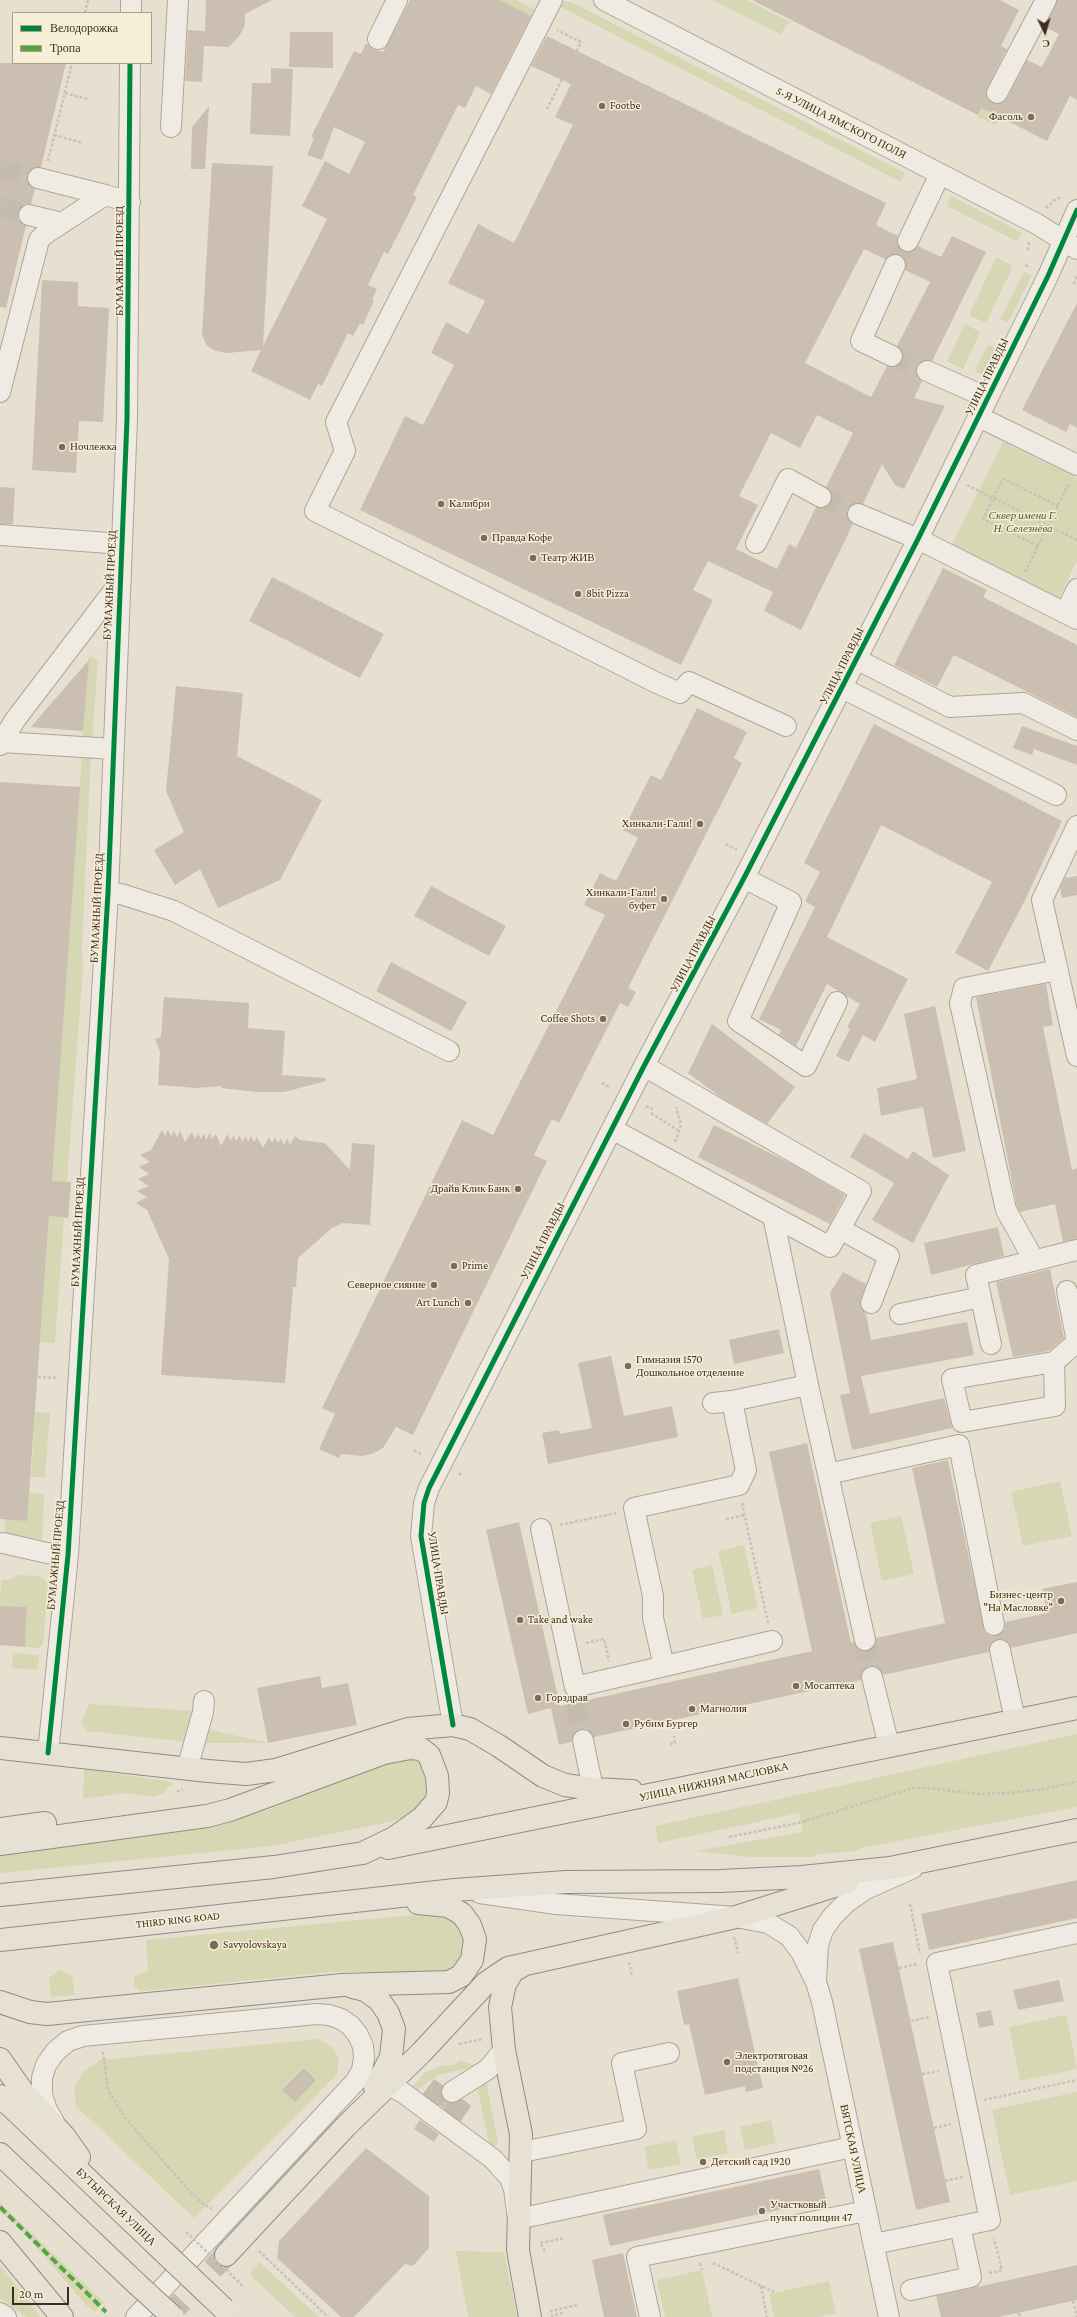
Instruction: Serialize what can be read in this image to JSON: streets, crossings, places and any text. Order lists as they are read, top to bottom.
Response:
{
  "streets": {
    "main road": ["УЛИЦА НИЖНЯЯ МАСЛОВКА", "THIRD RING ROAD", "БУТЫРСКАЯ УЛИЦА"],
    "street": [
      "5-Я УЛИЦА ЯМСКОГО ПОЛЯ",
      "БУМАЖНЫЙ ПРОЕЗД",
      "УЛИЦА ПРАВДЫ",
      "ВЯТСКАЯ УЛИЦА"
    ]
  },
  "crossings": [
    ["5-Я УЛИЦА ЯМСКОГО ПОЛЯ", "УЛИЦА ПРАВДЫ"]
  ],
  "parks": ["Сквер имени Г. Н. Селезнёва"],
  "places": [
    "Footbe",
    "Фасоль",
    "Ночлежка",
    "Калибри",
    "Правда Кофе",
    "Театр ЖИВ",
    "8bit Pizza",
    "Хинкали-Гали!",
    "Хинкали-Гали! буфет",
    "Coffee Shots",
    "Драйв Клик Банк",
    "Prime",
    "Северное сияние",
    "Art Lunch",
    "Гимназия 1570 Дошкольное отделение",
    "Бизнес-центр \"На Масловке\"",
    "Take and wake",
    "Мосаптека",
    "Горздрав",
    "Магнолия",
    "Рубим Бургер",
    "Savyolovskaya",
    "Электротяговая подстанция №26",
    "Детский сад 1920",
    "Участковый пункт полиции 47"
  ],
  "legend": ["Велодорожка", "Тропа"],
  "scale_bar": "20 m",
  "north": "bottom"
}
